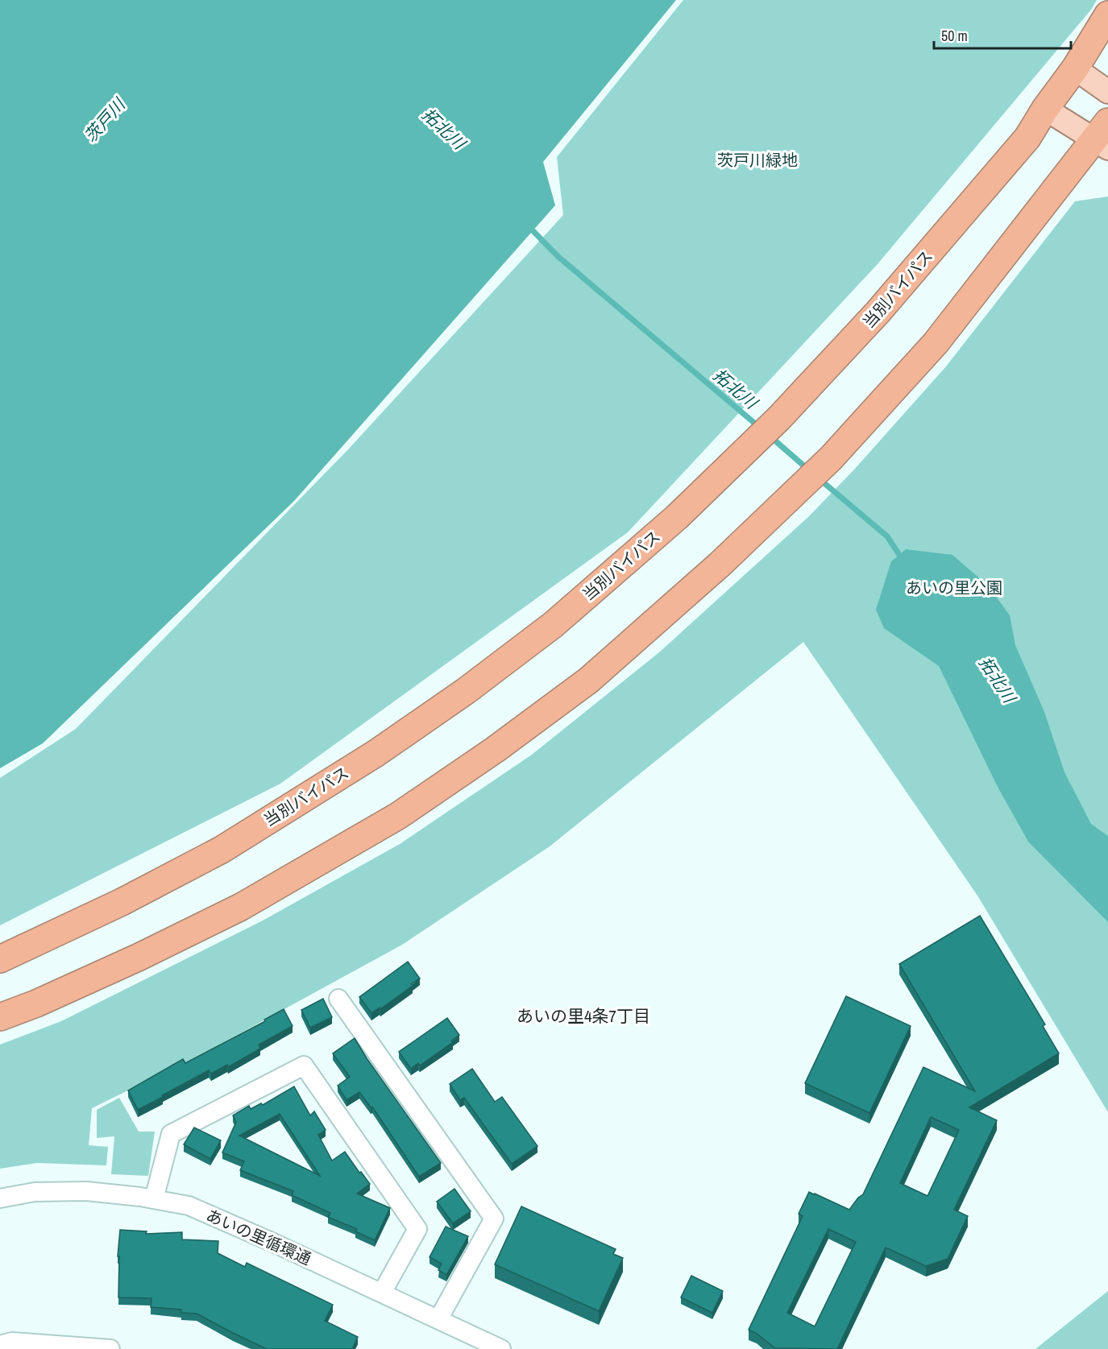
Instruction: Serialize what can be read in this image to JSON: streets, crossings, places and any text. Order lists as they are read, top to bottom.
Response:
{
  "streets": {
    "highway": ["当別バイパス"],
    "street": ["あいの里循環通"]
  },
  "districts": ["あいの里4条7丁目"],
  "water": ["茨戸川", "拓北川"],
  "parks": ["茨戸川緑地", "あいの里公園"],
  "scale_bar": "50 m"
}
